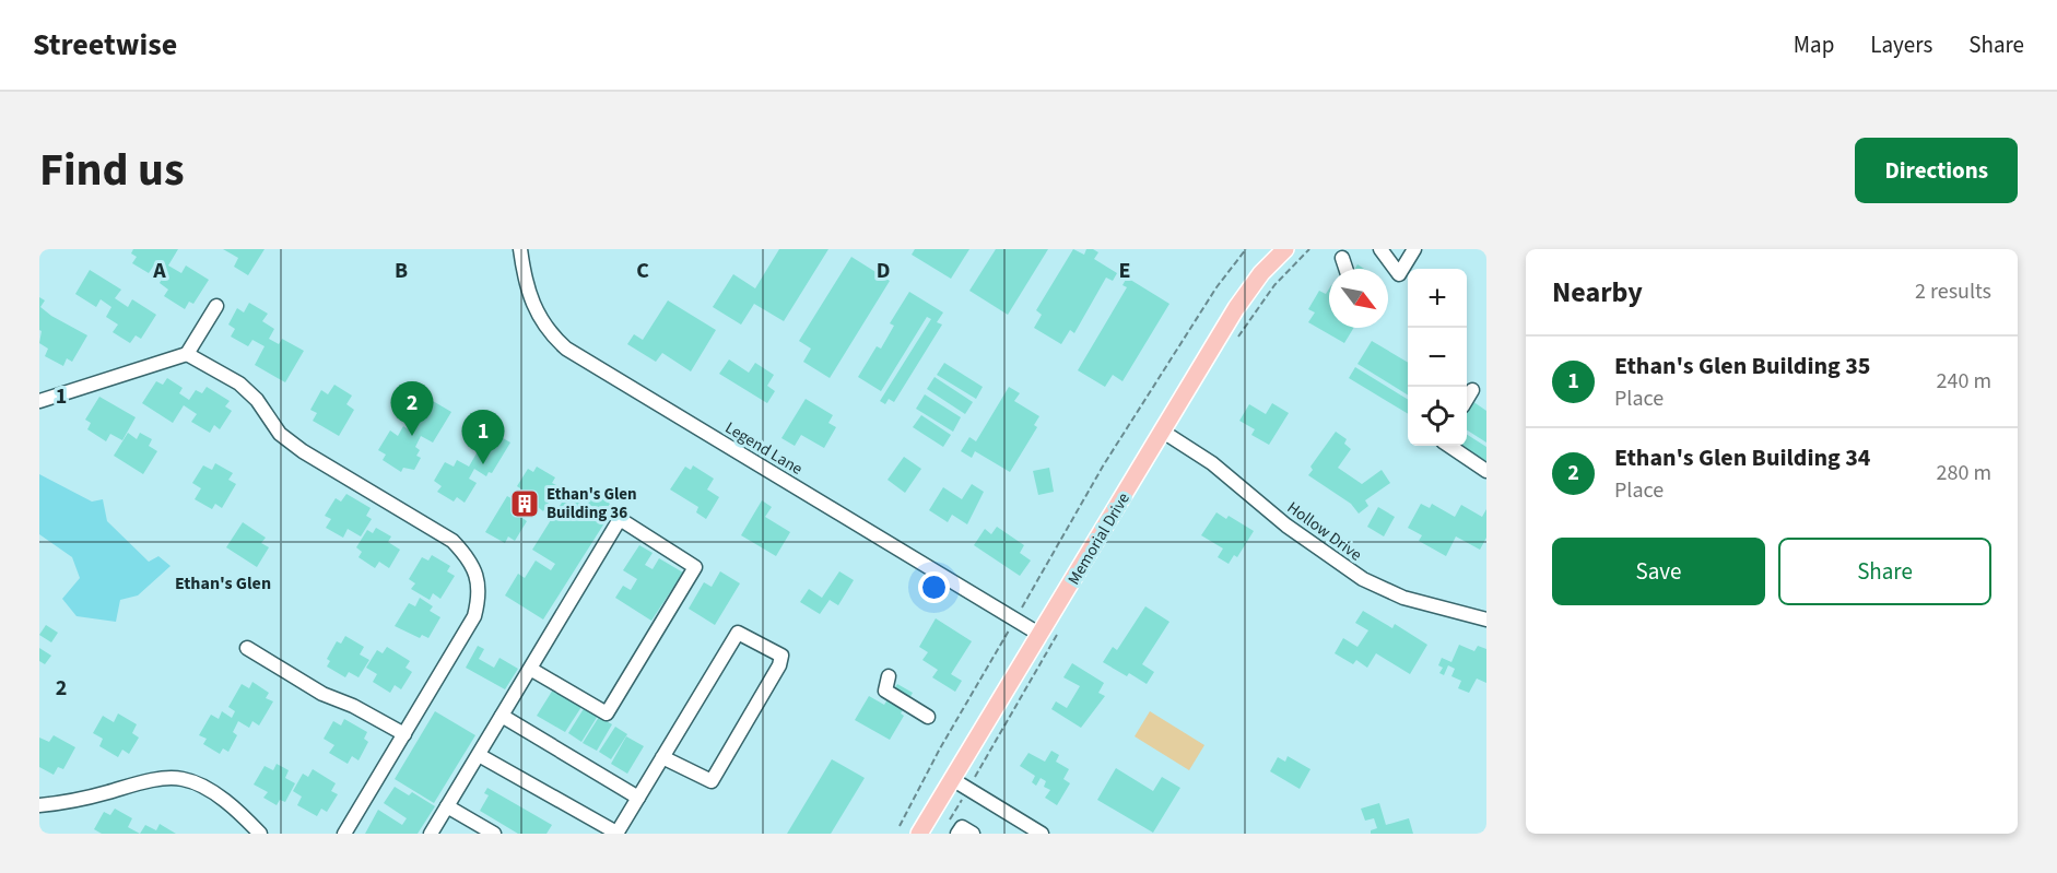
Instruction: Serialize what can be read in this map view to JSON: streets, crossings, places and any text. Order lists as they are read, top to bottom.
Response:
{
  "streets": {
    "main road": ["Memorial Drive"],
    "street": ["Legend Lane", "Hollow Drive"]
  },
  "crossings": [
    ["Legend Lane", "Memorial Drive"],
    ["Hollow Drive", "Memorial Drive"]
  ],
  "districts": ["Ethan's Glen"],
  "places": {
    "building": ["Ethan's Glen Building 36"]
  },
  "north": "bottom right",
  "page": {
    "header": "Streetwise",
    "nav": ["Map", "Layers", "Share"],
    "title": "Find us",
    "buttons": [
      "Directions",
      ["Save", "Share"]
    ],
    "heading": ["Nearby", "2 results"],
    "map_buttons": ["+", "−"],
    "list": [
      {
        "mark": "1",
        "name": "Ethan's Glen Building 35",
        "note": "Place",
        "value": "240 m"
      },
      {
        "mark": "2",
        "name": "Ethan's Glen Building 34",
        "note": "Place",
        "value": "280 m"
      }
    ],
    "pins": ["2", "1"]
  },
  "grid": {
    "columns": [
      "A",
      "B",
      "C",
      "D",
      "E"
    ],
    "rows": ["1", "2"]
  }
}
